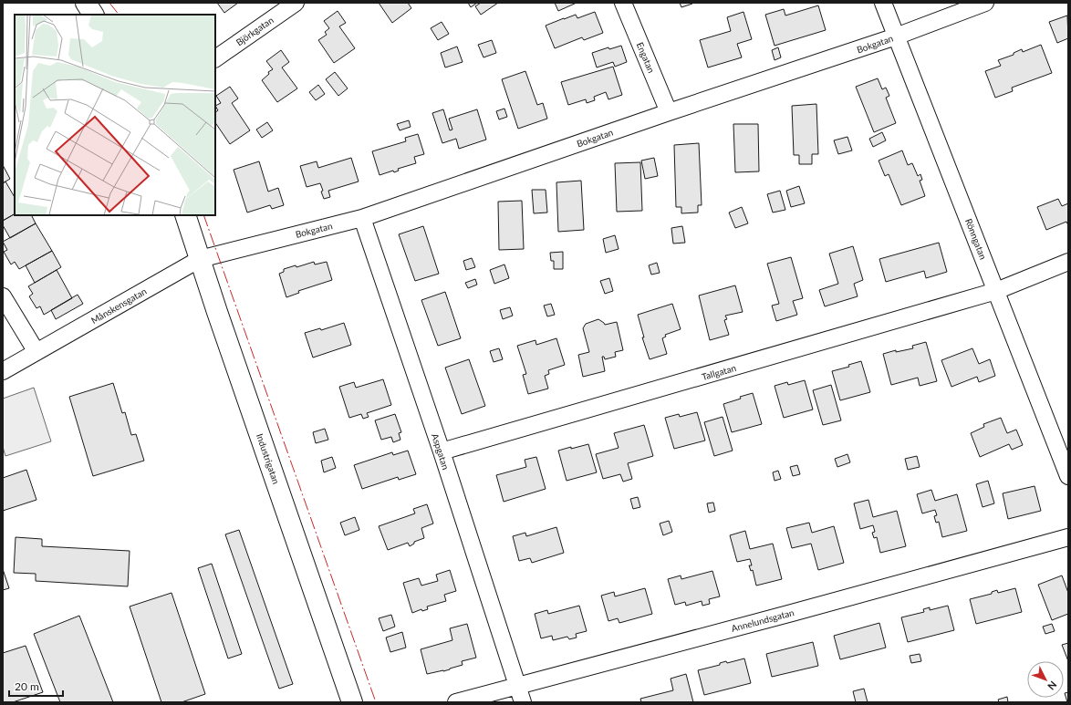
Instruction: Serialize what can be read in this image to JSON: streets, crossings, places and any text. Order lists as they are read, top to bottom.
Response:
{
  "streets": {
    "street": [
      "Björkgatan",
      "Bokgatan",
      "Engatan",
      "Rönngatan",
      "Månskensgatan",
      "Tallgatan",
      "Aspgatan",
      "Industrigatan",
      "Annelundsgatan"
    ]
  },
  "crossings": [
    ["Bokgatan", "Engatan"],
    ["Bokgatan", "Rönngatan"],
    ["Bokgatan", "Månskensgatan"],
    ["Bokgatan", "Aspgatan"],
    ["Bokgatan", "Industrigatan"],
    ["Rönngatan", "Tallgatan"],
    ["Månskensgatan", "Industrigatan"],
    ["Tallgatan", "Aspgatan"],
    ["Aspgatan", "Annelundsgatan"]
  ],
  "scale_bar": "20 m",
  "north": "bottom right"
}
